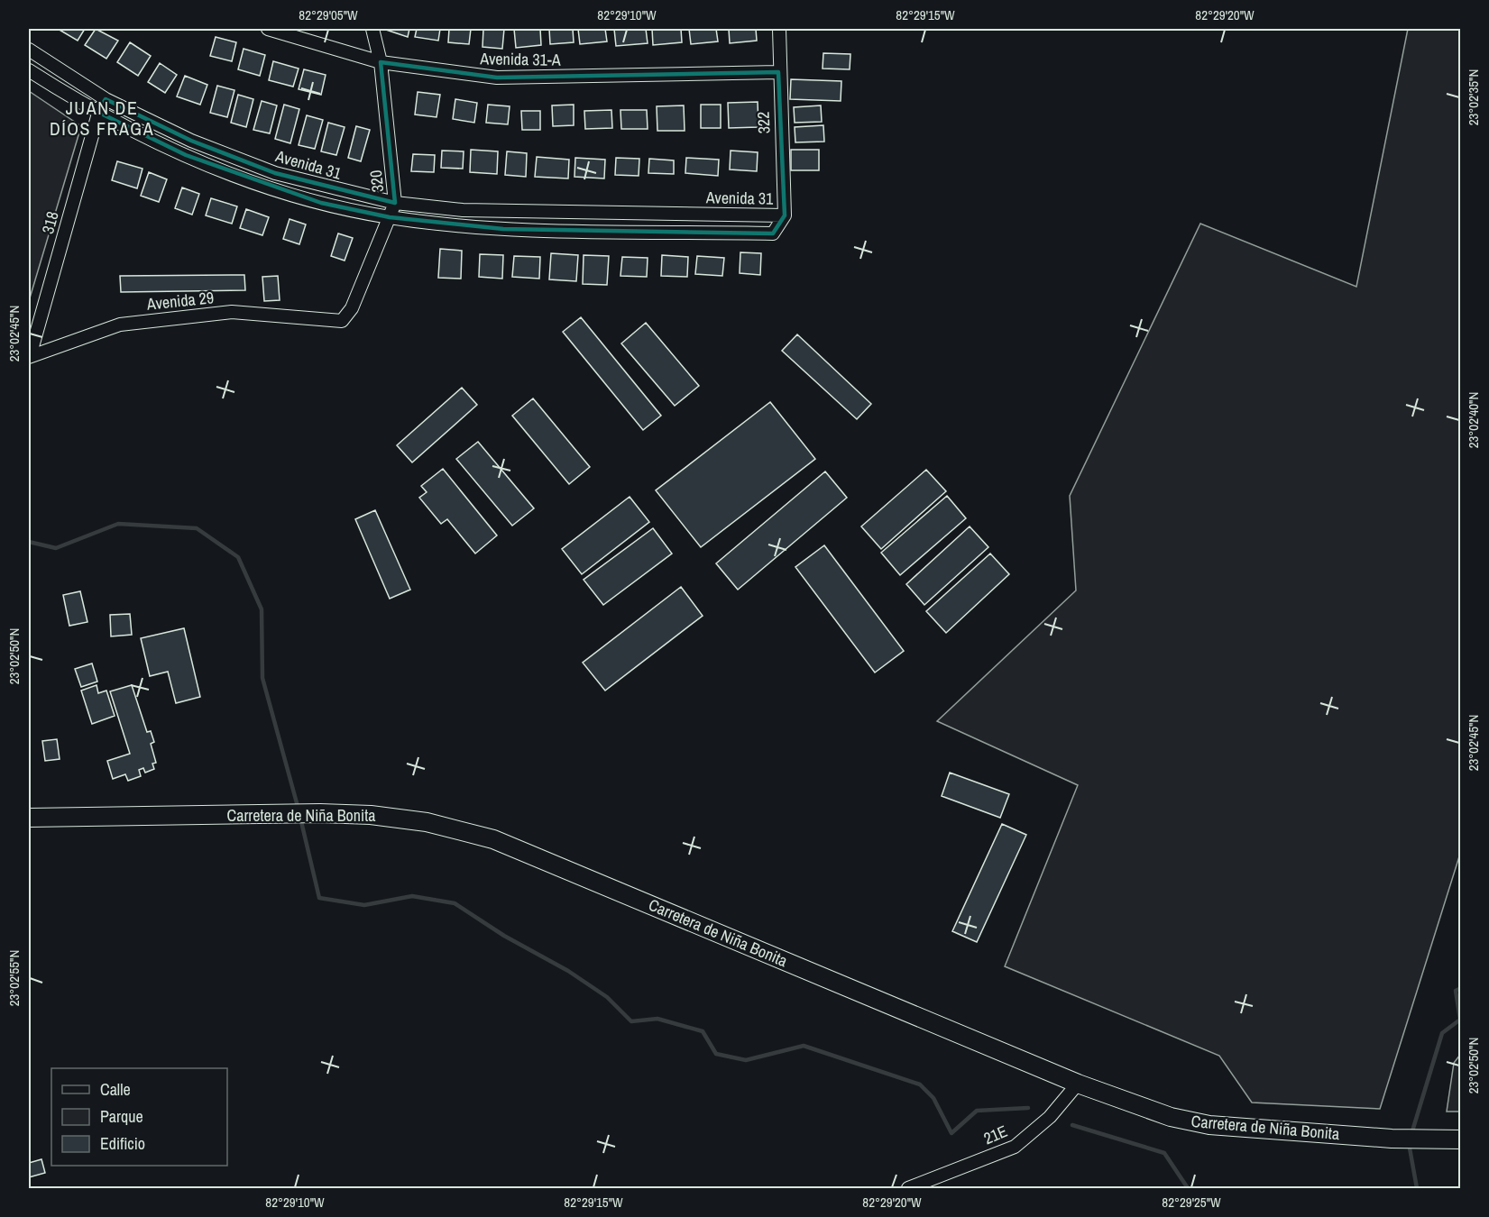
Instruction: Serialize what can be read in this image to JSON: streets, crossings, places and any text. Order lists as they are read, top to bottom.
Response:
{
  "streets": {
    "main road": ["Carretera de Niña Bonita"],
    "street": [
      "Avenida 31-A",
      "322",
      "Avenida 31",
      "320",
      "318",
      "Avenida 29",
      "21E"
    ]
  },
  "crossings": [
    ["Avenida 31-A", "322"],
    ["Avenida 31-A", "320"],
    ["322", "Avenida 31"],
    ["Avenida 31", "320"],
    ["Avenida 31", "318"],
    ["320", "Avenida 29"],
    ["318", "Avenida 29"],
    ["Carretera de Niña Bonita", "21E"]
  ],
  "districts": ["JUAN DE DÍOS FRAGA"],
  "legend": ["Calle", "Parque", "Edificio"],
  "coordinates": [
    "82°29'05\"W",
    "82°29'10\"W",
    "82°29'15\"W",
    "82°29'20\"W",
    "23°02'35\"N",
    "23°02'45\"N",
    "23°02'40\"N",
    "23°02'50\"N",
    "23°02'55\"N",
    "82°29'25\"W"
  ]
}
